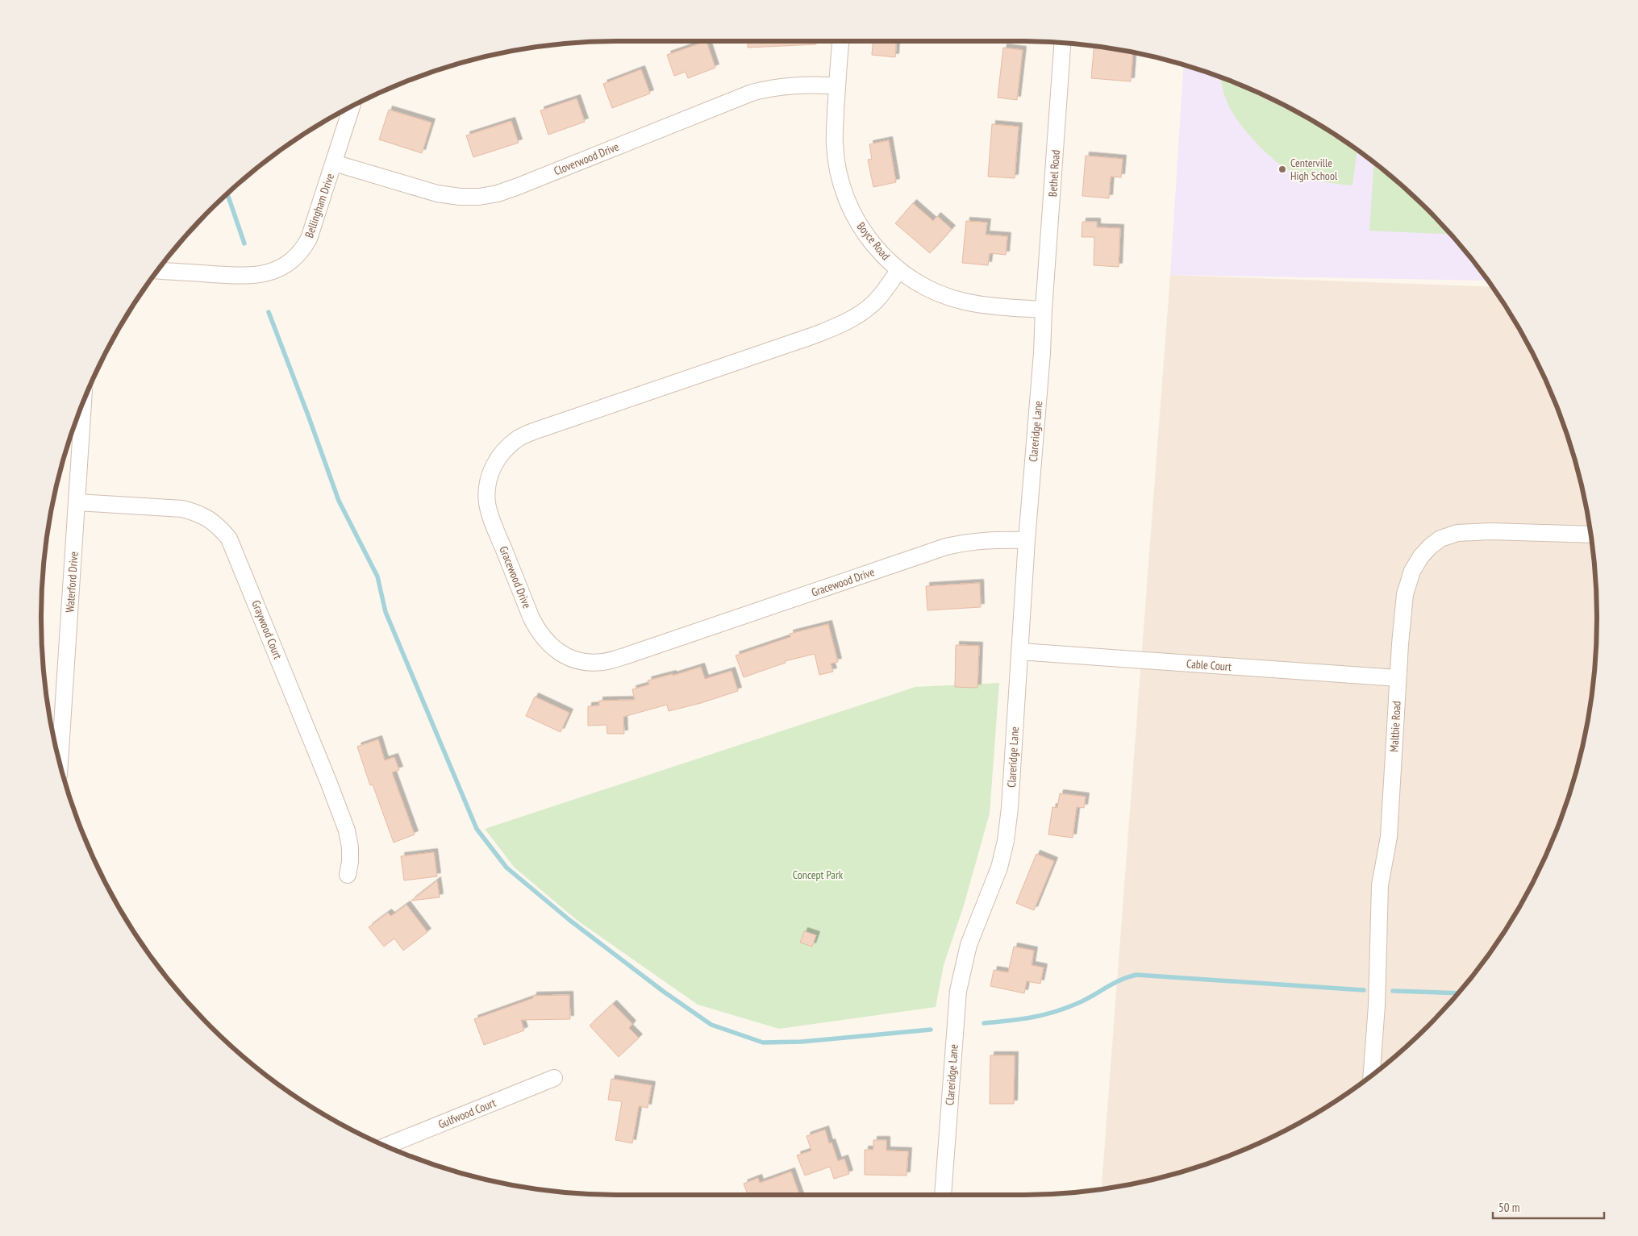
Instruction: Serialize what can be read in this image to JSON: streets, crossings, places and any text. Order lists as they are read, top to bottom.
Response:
{
  "streets": {
    "street": [
      "Cloverwood Drive",
      "Bethel Road",
      "Bellingham Drive",
      "Boyce Road",
      "Clareridge Lane",
      "Gracewood Drive",
      "Waterford Drive",
      "Graywood Court",
      "Cable Court",
      "Maltbie Road",
      "Gulfwood Court"
    ]
  },
  "crossings": [
    ["Cloverwood Drive", "Bellingham Drive"],
    ["Cloverwood Drive", "Boyce Road"],
    ["Bethel Road", "Boyce Road"],
    ["Bethel Road", "Clareridge Lane"],
    ["Boyce Road", "Clareridge Lane"],
    ["Boyce Road", "Gracewood Drive"],
    ["Clareridge Lane", "Gracewood Drive"],
    ["Clareridge Lane", "Cable Court"],
    ["Waterford Drive", "Graywood Court"],
    ["Cable Court", "Maltbie Road"]
  ],
  "parks": ["Concept Park"],
  "places": ["Centerville High School"],
  "scale_bar": "50 m"
}
